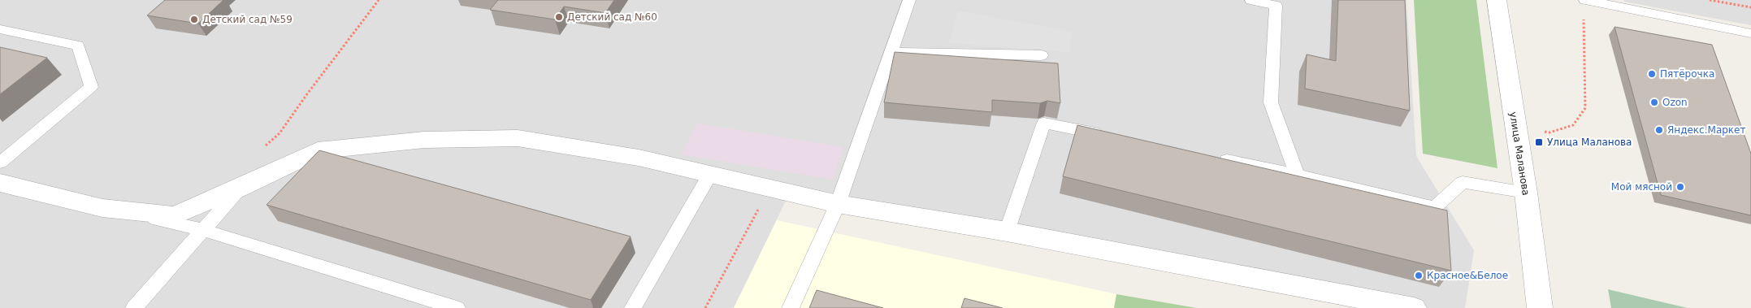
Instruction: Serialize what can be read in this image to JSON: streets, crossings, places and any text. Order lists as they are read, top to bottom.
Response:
{
  "streets": {
    "street": ["улица Маланова"]
  },
  "places": {
    "other": [
      "Детский сад №60",
      "Детский сад №59",
      "Пятёрочка",
      "Ozon",
      "Яндекс.Маркет",
      "Мой мясной",
      "Красное&Белое"
    ],
    "transit": ["Улица Маланова"]
  }
}
